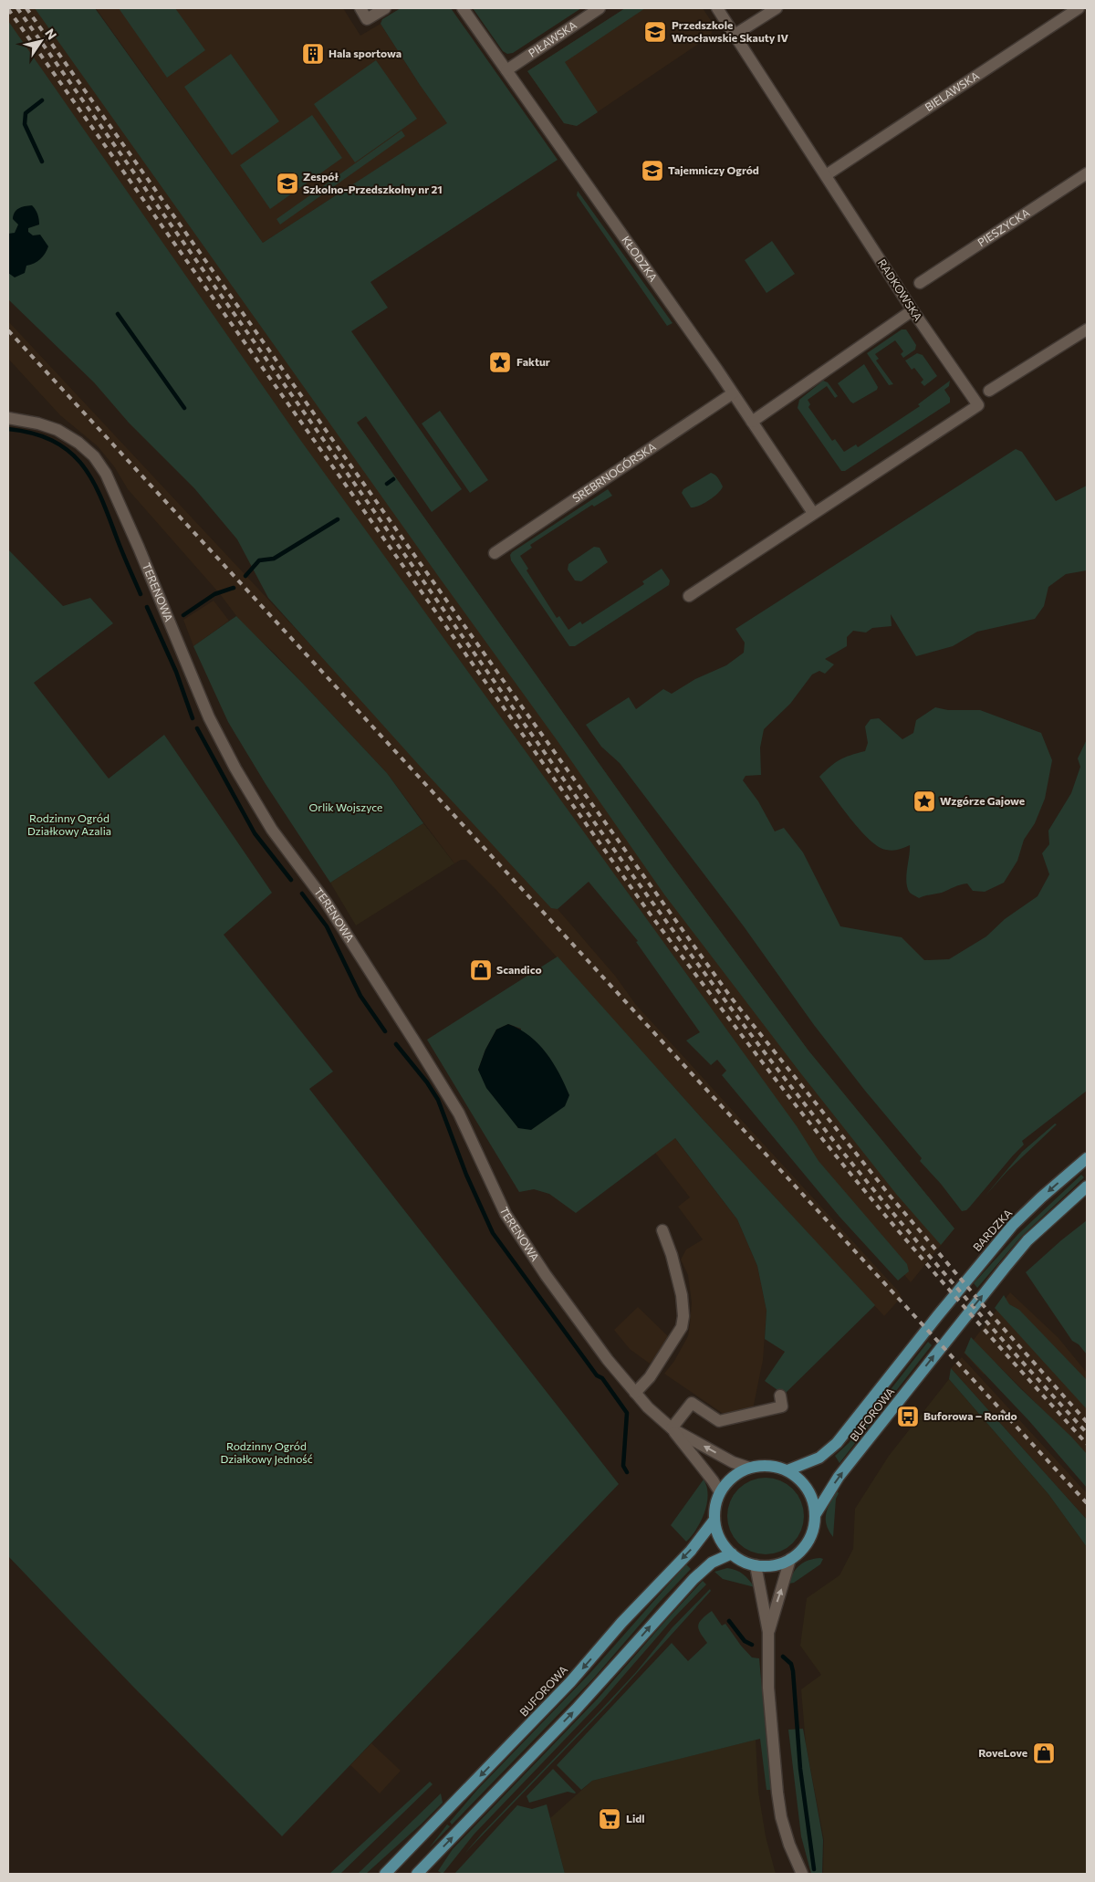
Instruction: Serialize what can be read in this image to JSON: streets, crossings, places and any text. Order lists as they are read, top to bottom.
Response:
{
  "streets": {
    "main road": ["BARDZKA", "BUFOROWA"],
    "street": [
      "PIŁAWSKA",
      "BIELAWSKA",
      "PIESZYCKA",
      "KŁODZKA",
      "RADKOWSKA",
      "SREBRNOGÓRSKA",
      "TERENOWA"
    ]
  },
  "crossings": [
    ["PIŁAWSKA", "KŁODZKA"],
    ["BIELAWSKA", "RADKOWSKA"],
    ["KŁODZKA", "RADKOWSKA"],
    ["KŁODZKA", "SREBRNOGÓRSKA"],
    ["TERENOWA", "BUFOROWA"],
    ["BARDZKA", "BUFOROWA"]
  ],
  "one_way": ["BARDZKA"],
  "parks": ["Orlik Wojszyce", "Rodzinny Ogród Działkowy Azalia", "Rodzinny Ogród Działkowy Jedność"],
  "places": {
    "school or university": ["Przedszkole Wrocławskie Skauty IV", "Tajemniczy Ogród", "Zespół Szkolno-Przedszkolny nr 21"],
    "building": ["Hala sportowa"],
    "place": ["Faktur", "Wzgórze Gajowe"],
    "shop": ["Scandico", "RoveLove"],
    "bus stop": ["Buforowa – Rondo"],
    "supermarket": ["Lidl"]
  },
  "north": "top right"
}
